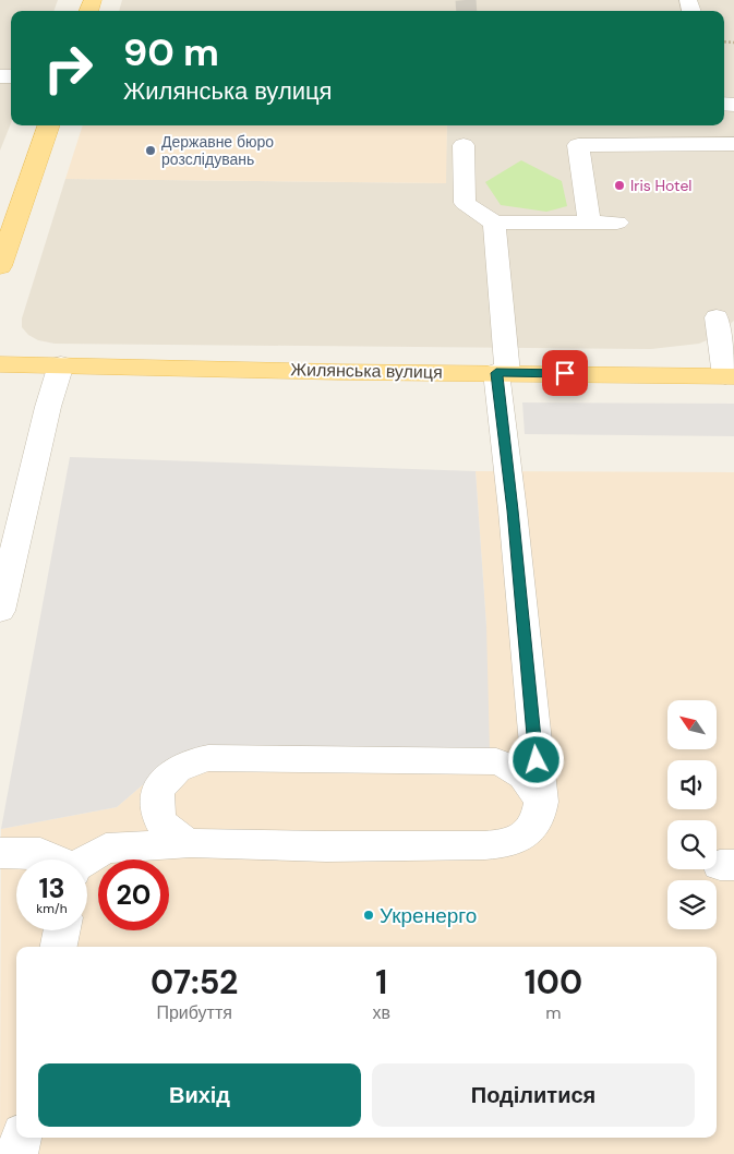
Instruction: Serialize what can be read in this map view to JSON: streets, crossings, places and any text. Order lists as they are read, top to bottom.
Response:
{
  "streets": {
    "main road": ["Жилянська вулиця"]
  },
  "places": ["Державне бюро розслідувань", "Iris Hotel", "Укренерго"],
  "north": "top left",
  "page": {
    "turn": ["90 m", "Жилянська вулиця"],
    "speed": "13 km/h",
    "limit": "20",
    "eta": [
      "07:52",
      "Прибуття",
      "1",
      "хв",
      "100",
      "m"
    ],
    "buttons": ["Вихід", "Поділитися"]
  }
}
